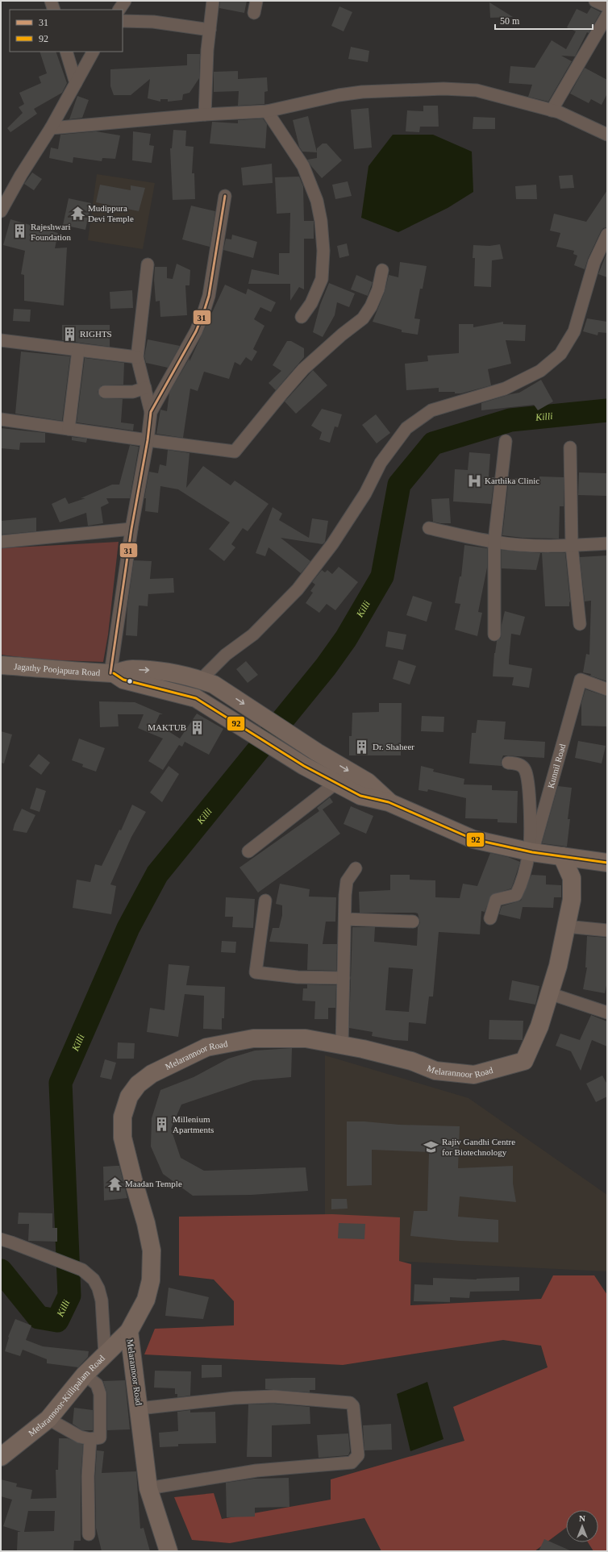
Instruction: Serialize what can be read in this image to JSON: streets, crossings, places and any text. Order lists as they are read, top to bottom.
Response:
{
  "streets": {
    "street": [
      "Jagathy Poojapura Road",
      "Kunnil Road",
      "Melarannoor Road",
      "Melarannoor-Killipalam Road"
    ]
  },
  "crossings": [
    ["Melarannoor Road", "Melarannoor-Killipalam Road"]
  ],
  "water": ["Killi"],
  "places": {
    "temple": ["Mudippura Devi Temple", "Maadan Temple"],
    "building": [
      "Rajeshwari Foundation",
      "RIGHTS",
      "MAKTUB",
      "Dr. Shaheer",
      "Millenium Apartments"
    ],
    "hospital": ["Karthika Clinic"],
    "school or university": ["Rajiv Gandhi Centre for Biotechnology"]
  },
  "lines": ["transit line 31", "transit line 92"],
  "legend": ["31", "92"],
  "scale_bar": "50 m",
  "north": "top"
}
